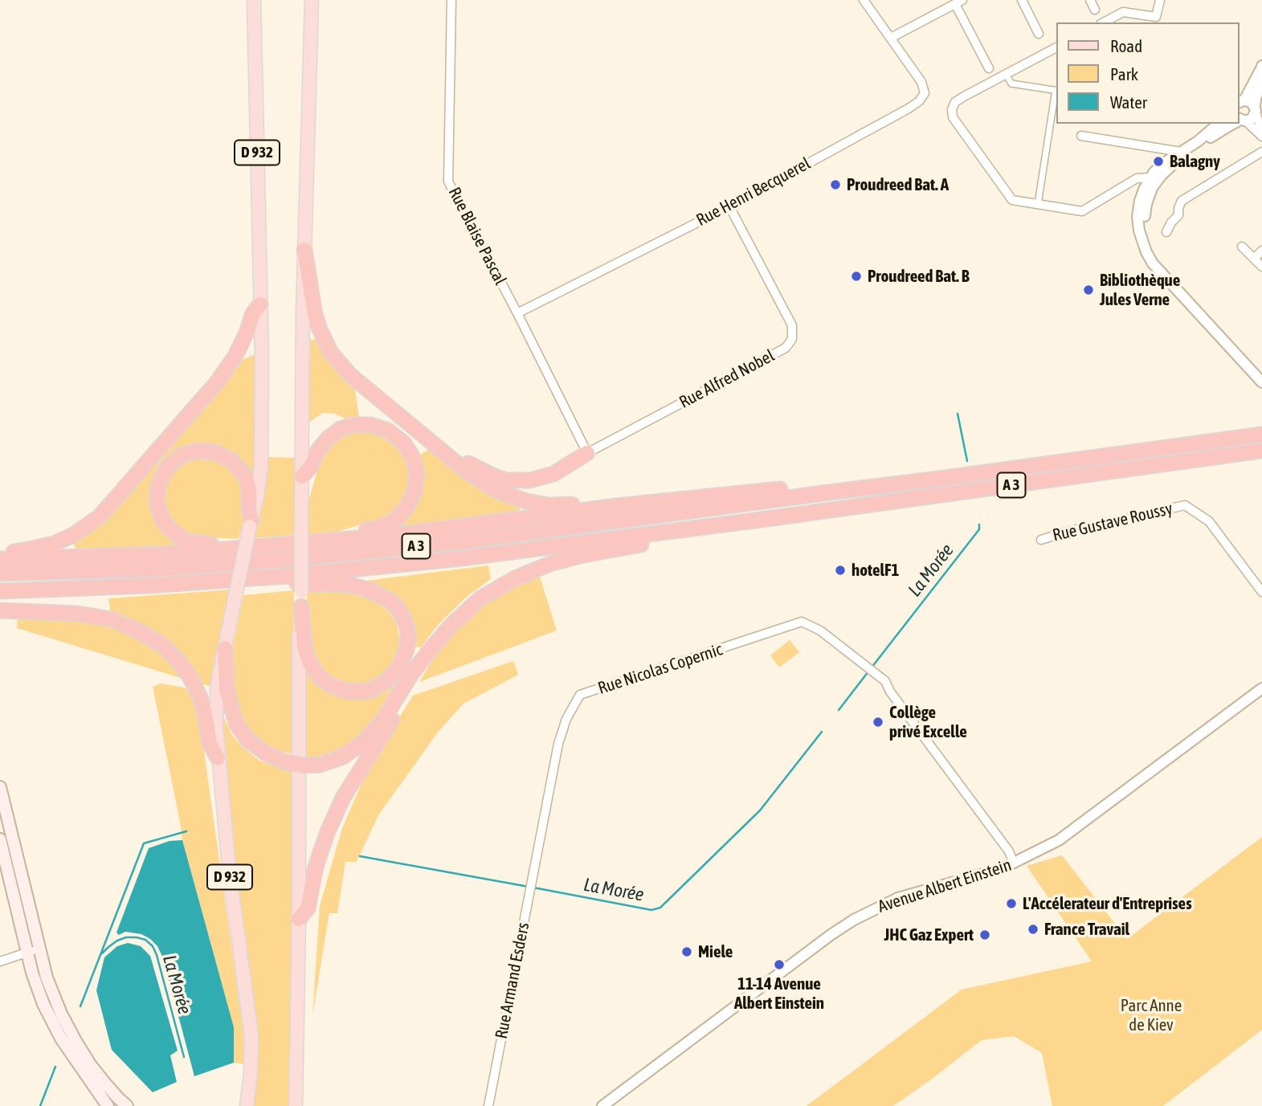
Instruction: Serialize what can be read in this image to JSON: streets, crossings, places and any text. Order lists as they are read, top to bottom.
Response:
{
  "streets": {
    "highway": ["A 3"],
    "main road": ["D 932"],
    "street": [
      "Rue Henri Becquerel",
      "Rue Blaise Pascal",
      "Rue Alfred Nobel",
      "Rue Gustave Roussy",
      "Rue Nicolas Copernic",
      "Avenue Albert Einstein",
      "Rue Armand Esders"
    ]
  },
  "crossings": [
    ["Rue Henri Becquerel", "Rue Blaise Pascal"],
    ["Rue Henri Becquerel", "Rue Alfred Nobel"],
    ["Rue Blaise Pascal", "Rue Alfred Nobel"],
    ["Rue Nicolas Copernic", "Avenue Albert Einstein"],
    ["Rue Nicolas Copernic", "Rue Armand Esders"]
  ],
  "water": ["La Morée"],
  "parks": ["Parc Anne de Kiev"],
  "places": [
    "Balagny",
    "Proudreed Bat. A",
    "Proudreed Bat. B",
    "Bibliothèque Jules Verne",
    "hotelF1",
    "Collège privé Excelle",
    "L'Accélerateur d'Entreprises",
    "France Travail",
    "JHC Gaz Expert",
    "Miele",
    "11-14 Avenue Albert Einstein"
  ],
  "legend": ["Road", "Park", "Water"]
}
